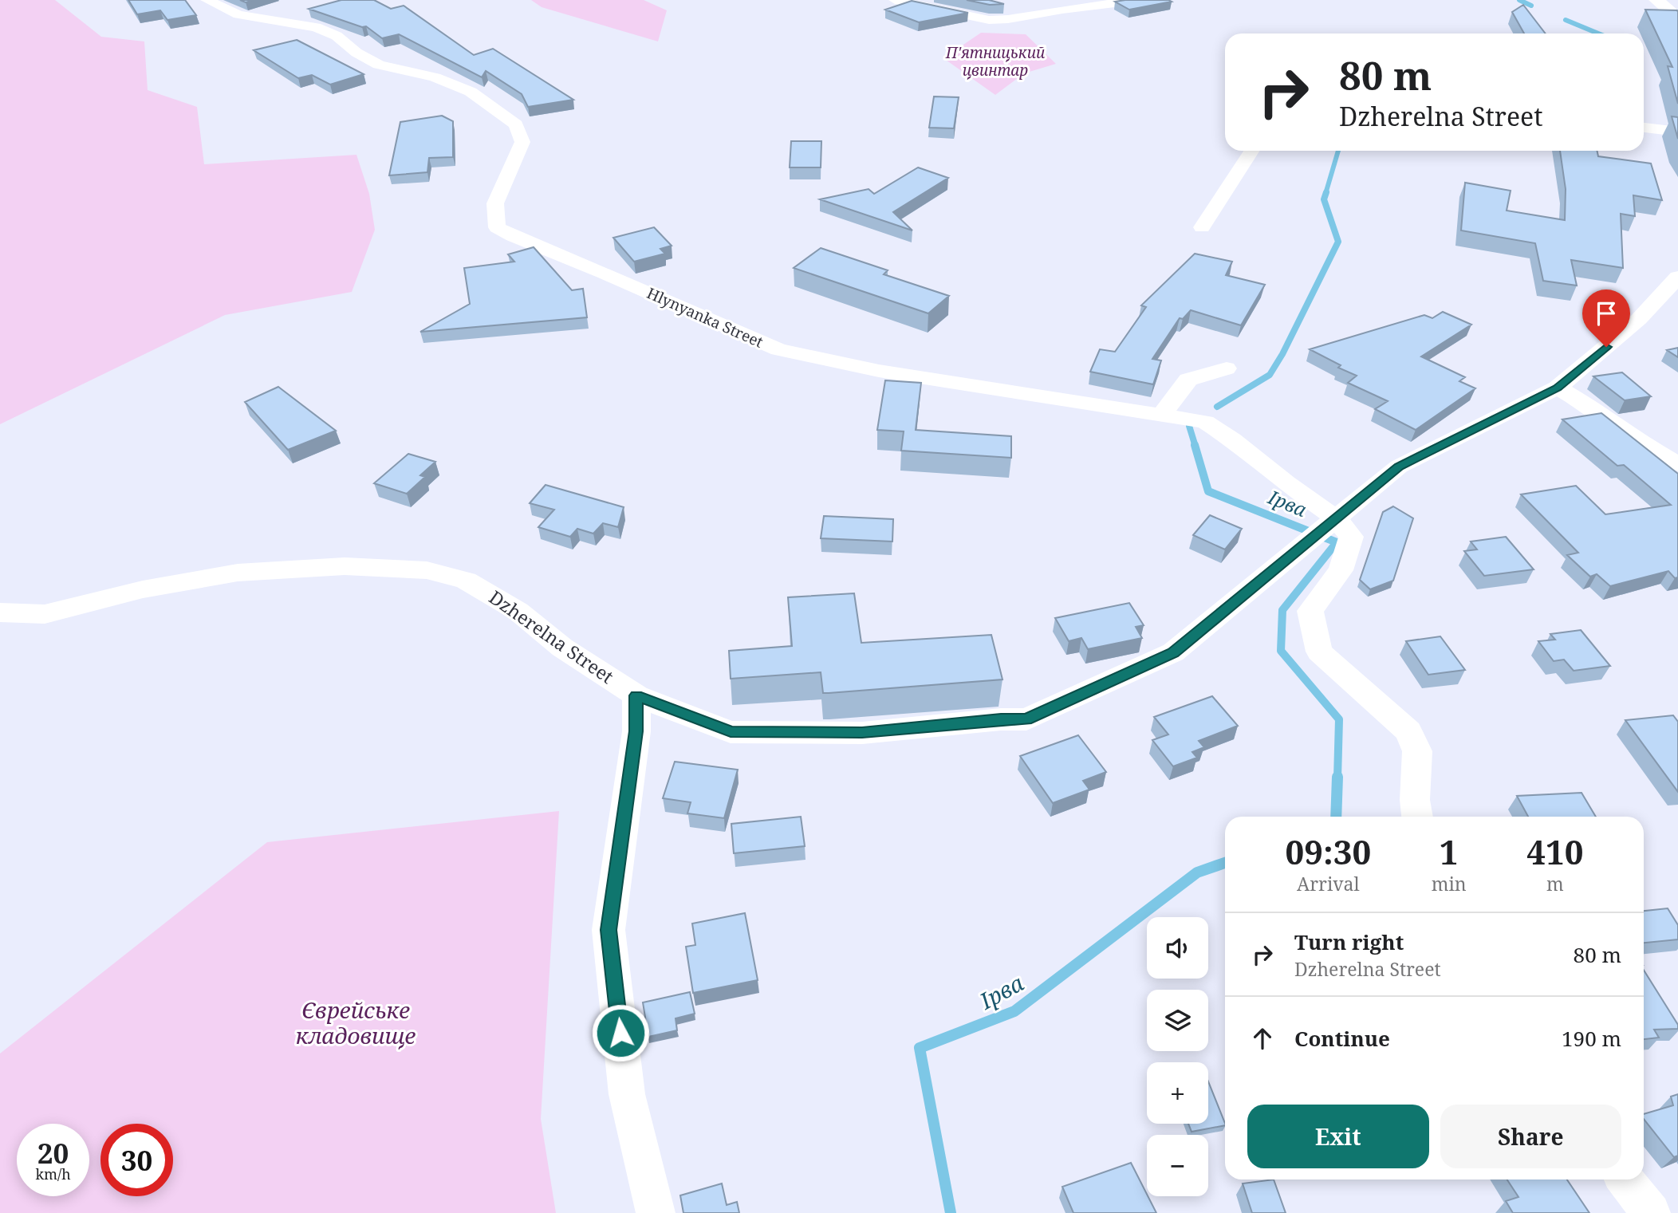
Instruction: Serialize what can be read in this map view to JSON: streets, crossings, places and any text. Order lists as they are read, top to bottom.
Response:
{
  "streets": {
    "street": ["Hlynyanka Street", "Dzherelna Street"]
  },
  "crossings": [
    ["Hlynyanka Street", "Dzherelna Street"]
  ],
  "water": ["Ірва"],
  "parks": ["П'ятницький цвинтар", "Єврейське кладовище"],
  "page": {
    "turn": ["80 m", "Dzherelna Street"],
    "eta": [
      "09:30",
      "Arrival",
      "1",
      "min",
      "410",
      "m"
    ],
    "list": [
      {
        "name": "Turn right",
        "note": "Dzherelna Street",
        "value": "80 m"
      },
      {
        "name": "Continue",
        "value": "190 m"
      }
    ],
    "map_buttons": ["+", "−"],
    "buttons": ["Exit", "Share"],
    "speed": "20 km/h",
    "limit": "30"
  }
}
